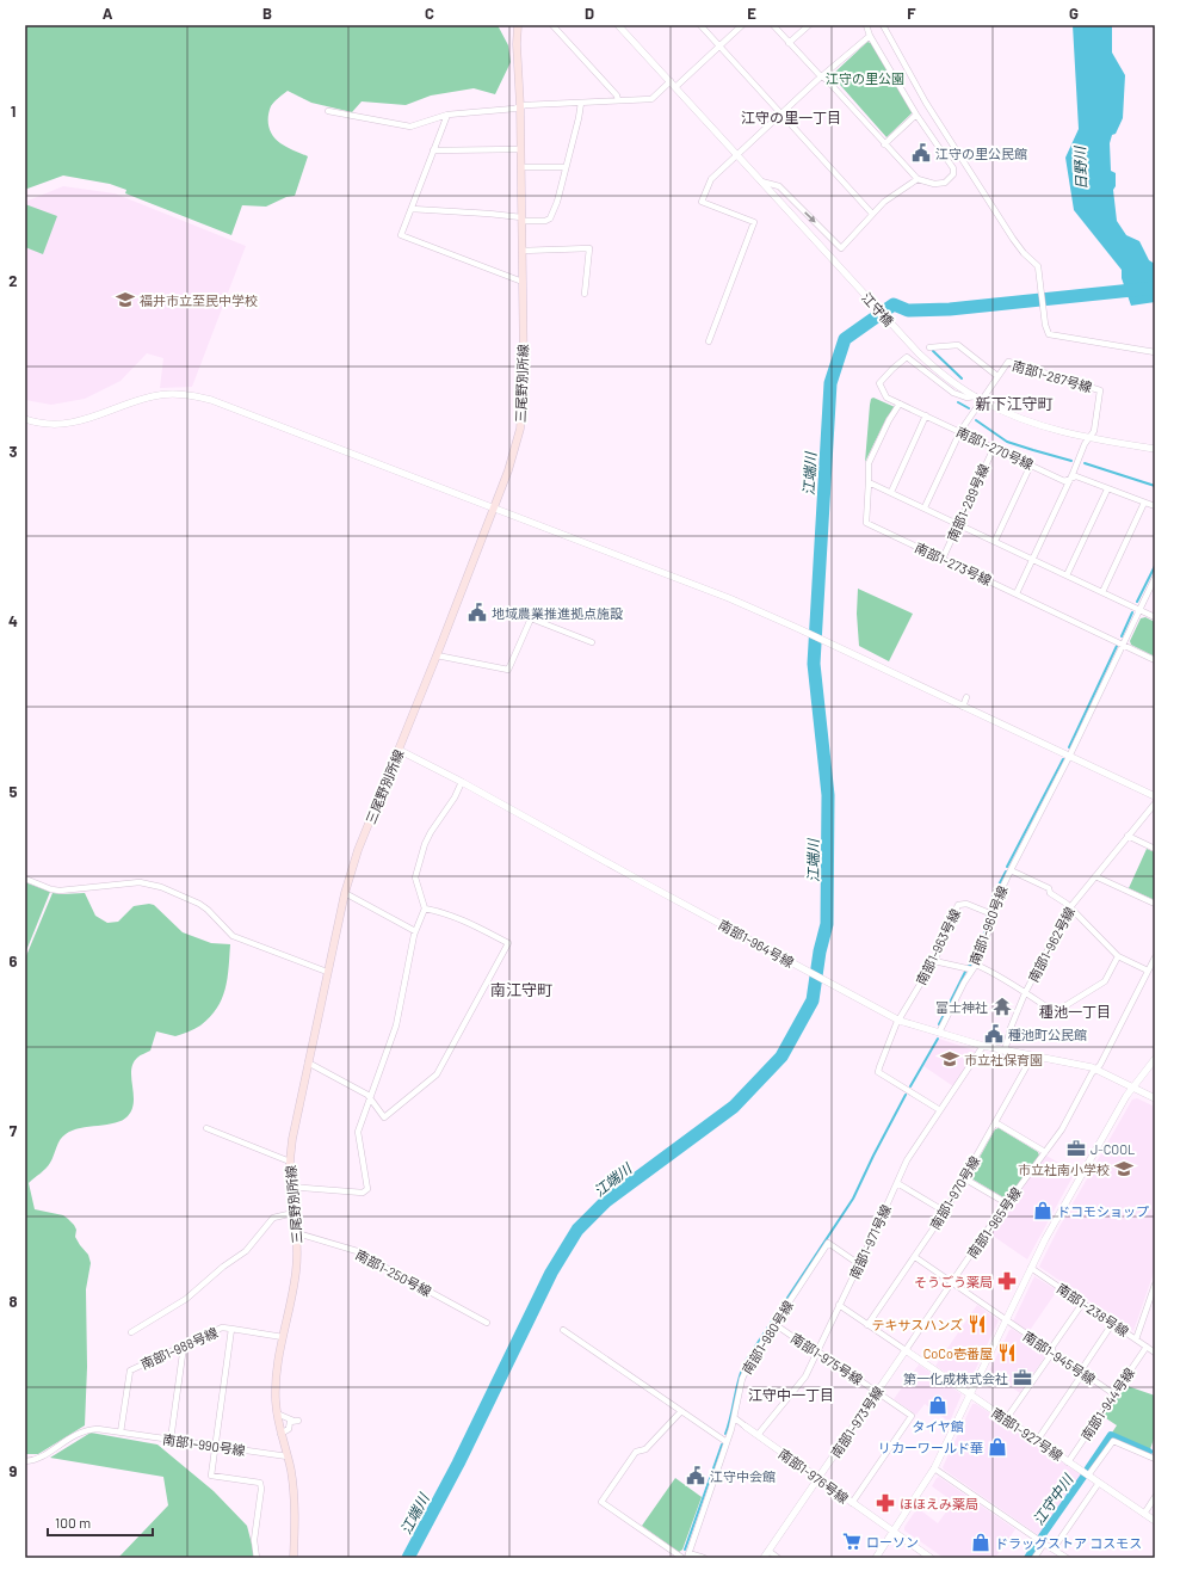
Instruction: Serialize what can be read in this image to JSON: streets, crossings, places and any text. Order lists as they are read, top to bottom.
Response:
{
  "streets": {
    "main road": ["三尾野別所線"],
    "street": [
      "江守橋",
      "南部1-287号線",
      "南部1-270号線",
      "南部1-289号線",
      "南部1-273号線",
      "南部1-960号線",
      "南部1-964号線",
      "南部1-962号線",
      "南部1-963号線",
      "南部1-970号線",
      "南部1-965号線",
      "南部1-971号線",
      "南部1-250号線",
      "南部1-238号線",
      "南部1-980号線",
      "南部1-988号線",
      "南部1-945号線",
      "南部1-975号線",
      "南部1-944号線",
      "南部1-973号線",
      "南部1-927号線",
      "南部1-990号線",
      "南部1-976号線"
    ]
  },
  "crossings": [
    ["江守橋", "南部1-287号線"],
    ["江守橋", "南部1-270号線"],
    ["南部1-287号線", "南部1-270号線"],
    ["南部1-287号線", "南部1-273号線"],
    ["三尾野別所線", "南部1-964号線"],
    ["三尾野別所線", "南部1-250号線"],
    ["三尾野別所線", "南部1-990号線"],
    ["南部1-270号線", "南部1-289号線"],
    ["南部1-270号線", "南部1-273号線"],
    ["南部1-289号線", "南部1-273号線"],
    ["南部1-960号線", "南部1-964号線"],
    ["南部1-960号線", "南部1-962号線"],
    ["南部1-960号線", "南部1-963号線"],
    ["南部1-960号線", "南部1-965号線"],
    ["南部1-964号線", "南部1-962号線"],
    ["南部1-964号線", "南部1-963号線"],
    ["南部1-964号線", "南部1-970号線"],
    ["南部1-964号線", "南部1-965号線"],
    ["南部1-964号線", "南部1-971号線"],
    ["南部1-963号線", "南部1-971号線"],
    ["南部1-970号線", "南部1-945号線"],
    ["南部1-965号線", "南部1-945号線"],
    ["南部1-965号線", "南部1-973号線"],
    ["南部1-971号線", "南部1-980号線"],
    ["南部1-971号線", "南部1-975号線"],
    ["南部1-971号線", "南部1-976号線"],
    ["南部1-238号線", "南部1-944号線"],
    ["南部1-980号線", "南部1-975号線"],
    ["南部1-980号線", "南部1-976号線"],
    ["南部1-988号線", "南部1-990号線"],
    ["南部1-945号線", "南部1-944号線"],
    ["南部1-975号線", "南部1-973号線"],
    ["南部1-975号線", "南部1-976号線"],
    ["南部1-944号線", "南部1-927号線"],
    ["南部1-973号線", "南部1-976号線"]
  ],
  "districts": [
    "江守の里一丁目",
    "新下江守町",
    "南江守町",
    "種池一丁目",
    "江守中一丁目"
  ],
  "water": ["日野川", "江端川", "江守中川"],
  "parks": ["江守の里公園"],
  "places": {
    "public building": [
      "江守の里公民館",
      "地域農業推進拠点施設",
      "種池町公民館",
      "江守中会館"
    ],
    "school or university": ["福井市立至民中学校", "市立社保育園", "市立社南小学校"],
    "temple": ["富士神社"],
    "office": ["J-COOL", "第一化成株式会社"],
    "shop": [
      "ドコモショップ",
      "タイヤ館",
      "リカーワールド華",
      "ドラッグストア コスモス"
    ],
    "pharmacy": ["そうごう薬局", "ほほえみ薬局"],
    "restaurant": ["テキサスハンズ", "CoCo壱番屋"],
    "supermarket": ["ローソン"]
  },
  "scale_bar": "100 m",
  "grid": {
    "columns": [
      "A",
      "B",
      "C",
      "D",
      "E",
      "F",
      "G"
    ],
    "rows": [
      "1",
      "2",
      "3",
      "4",
      "5",
      "6",
      "7",
      "8",
      "9"
    ]
  }
}
